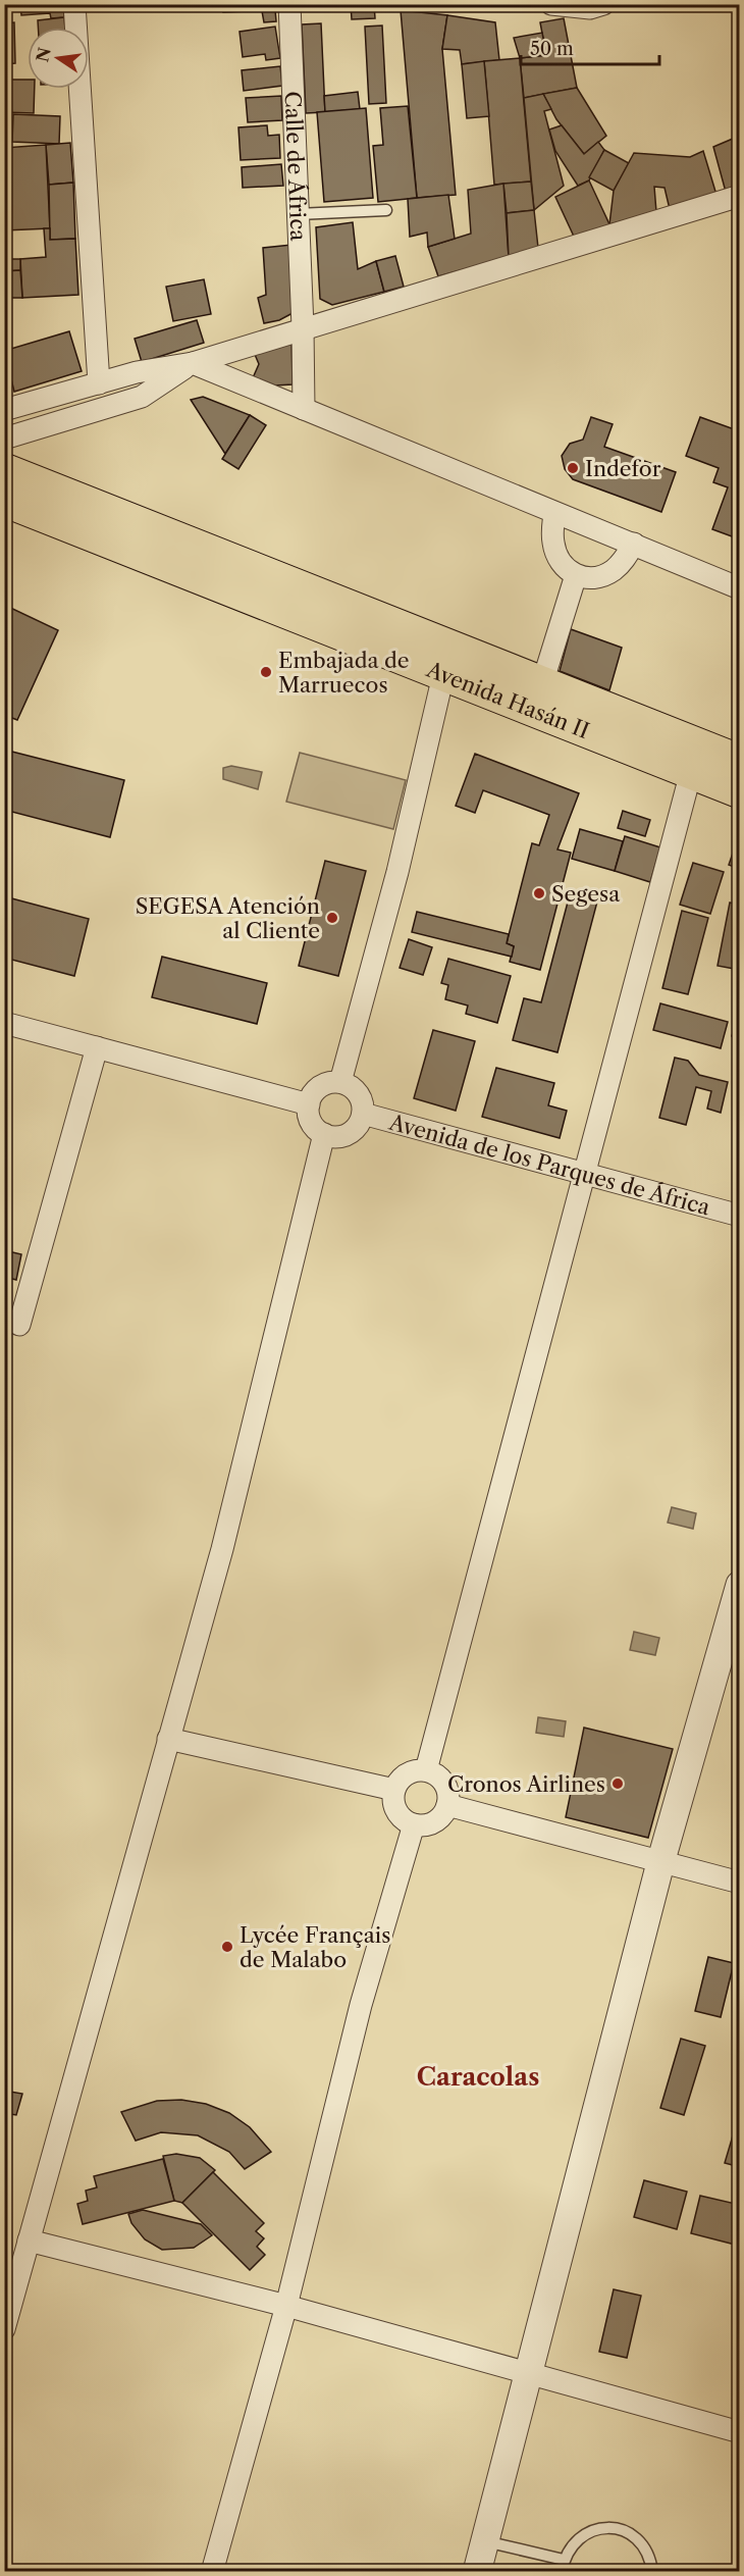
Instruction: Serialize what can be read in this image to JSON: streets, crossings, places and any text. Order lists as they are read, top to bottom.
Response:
{
  "streets": {
    "main road": ["Avenida Hasán II"],
    "street": ["Calle de África", "Avenida de los Parques de África"]
  },
  "districts": ["Caracolas"],
  "places": [
    "Indefor",
    "Embajada de Marruecos",
    "Segesa",
    "SEGESA Atención al Cliente",
    "Cronos Airlines",
    "Lycée Français de Malabo"
  ],
  "scale_bar": "50 m",
  "north": "left"
}
